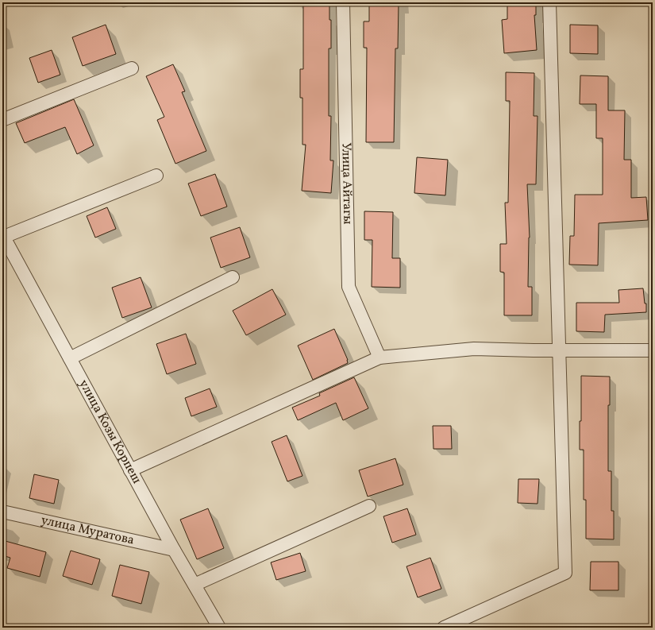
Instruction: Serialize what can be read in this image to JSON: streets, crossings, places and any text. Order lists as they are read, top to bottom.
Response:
{
  "streets": {
    "street": ["Улица Айтагы", "улица Козы Корпеш", "улица Муратова"]
  },
  "crossings": [
    ["улица Козы Корпеш", "улица Муратова"]
  ]
}
